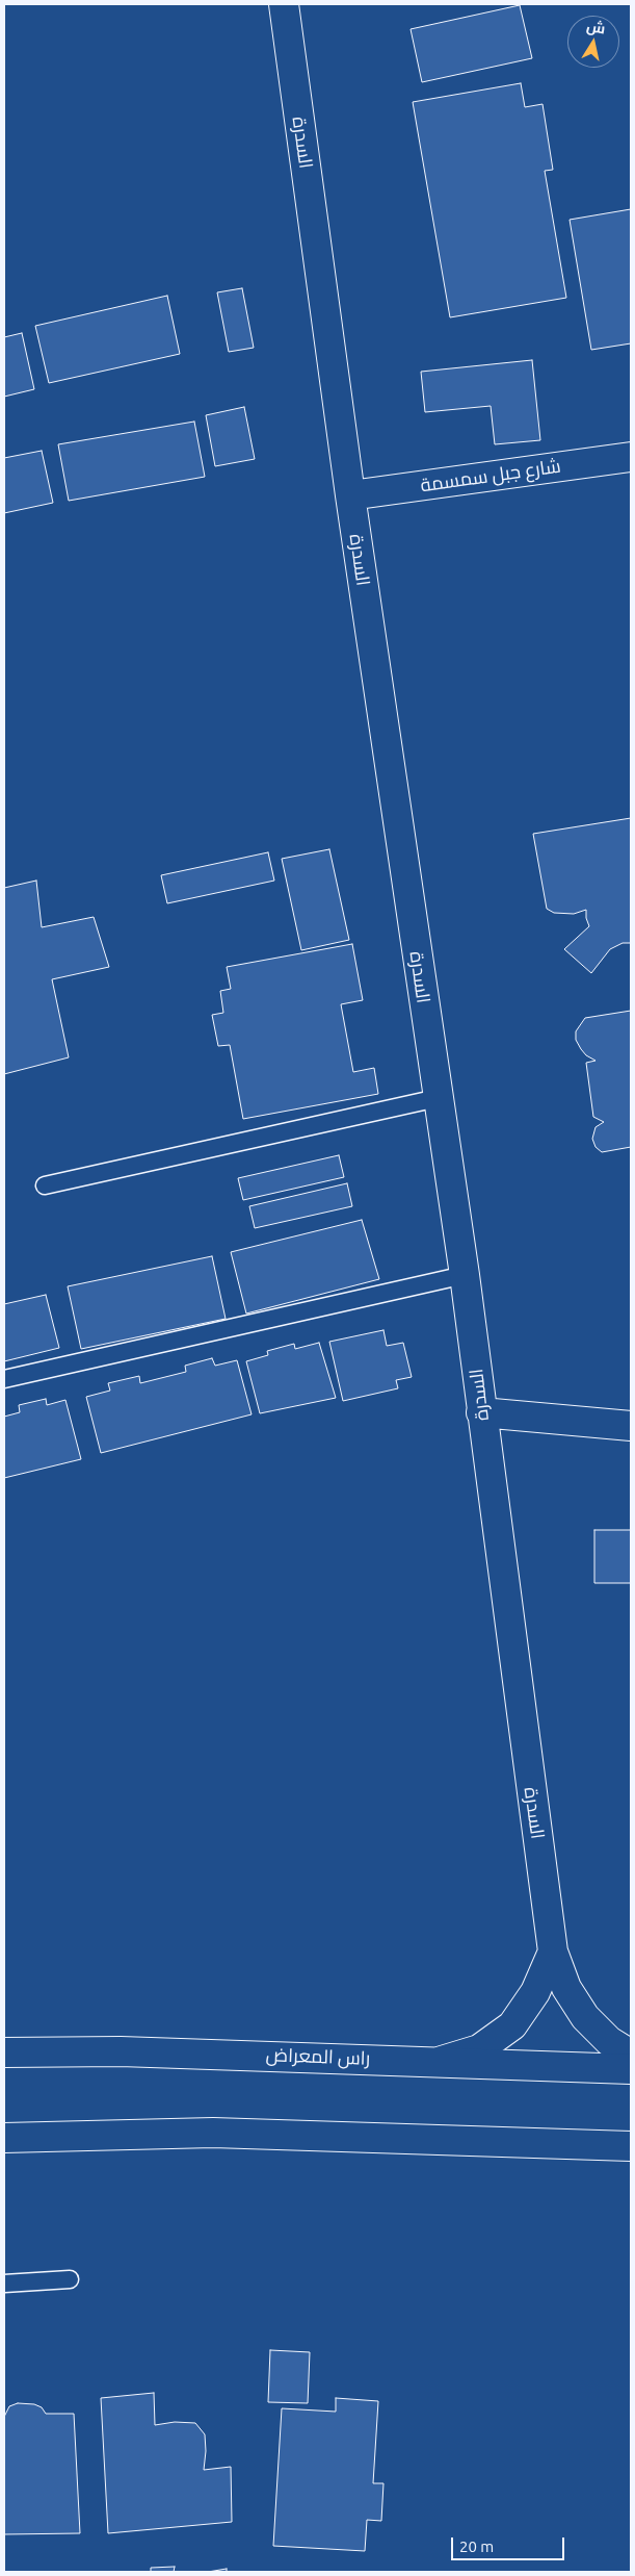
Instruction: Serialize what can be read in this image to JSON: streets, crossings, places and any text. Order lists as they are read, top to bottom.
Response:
{
  "streets": {
    "street": ["السدرة", "شارع جبل سمسمة", "راس المعراض"]
  },
  "crossings": [
    ["السدرة", "شارع جبل سمسمة"]
  ],
  "scale_bar": "20 m",
  "north": "top"
}
